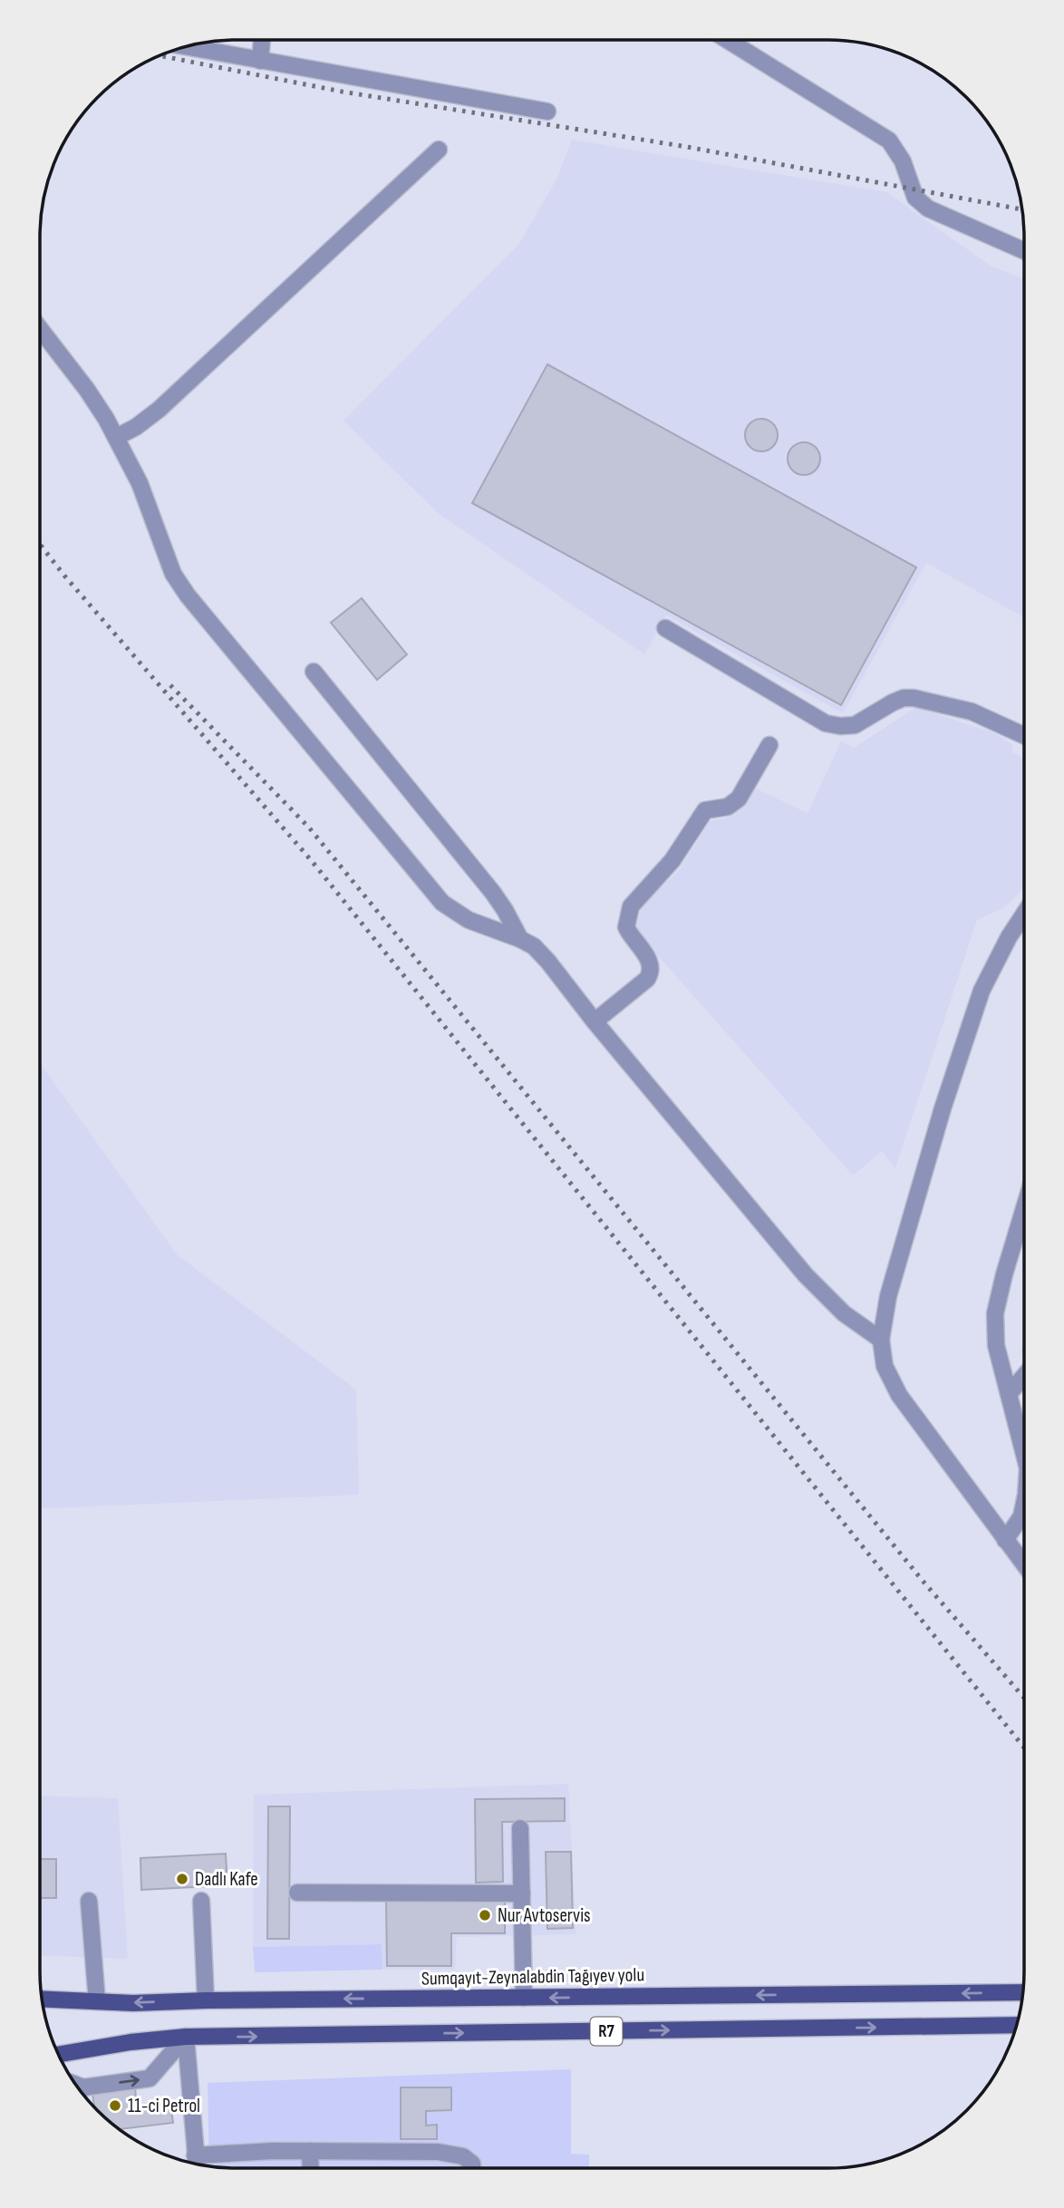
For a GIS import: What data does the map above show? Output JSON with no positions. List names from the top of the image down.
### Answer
{
  "streets": {
    "main road": ["Sumqayıt-Zeynalabdin Tağıyev yolu", "R7"]
  },
  "places": ["Dadlı Kafe", "Nur Avtoservis", "11-ci Petrol"]
}
